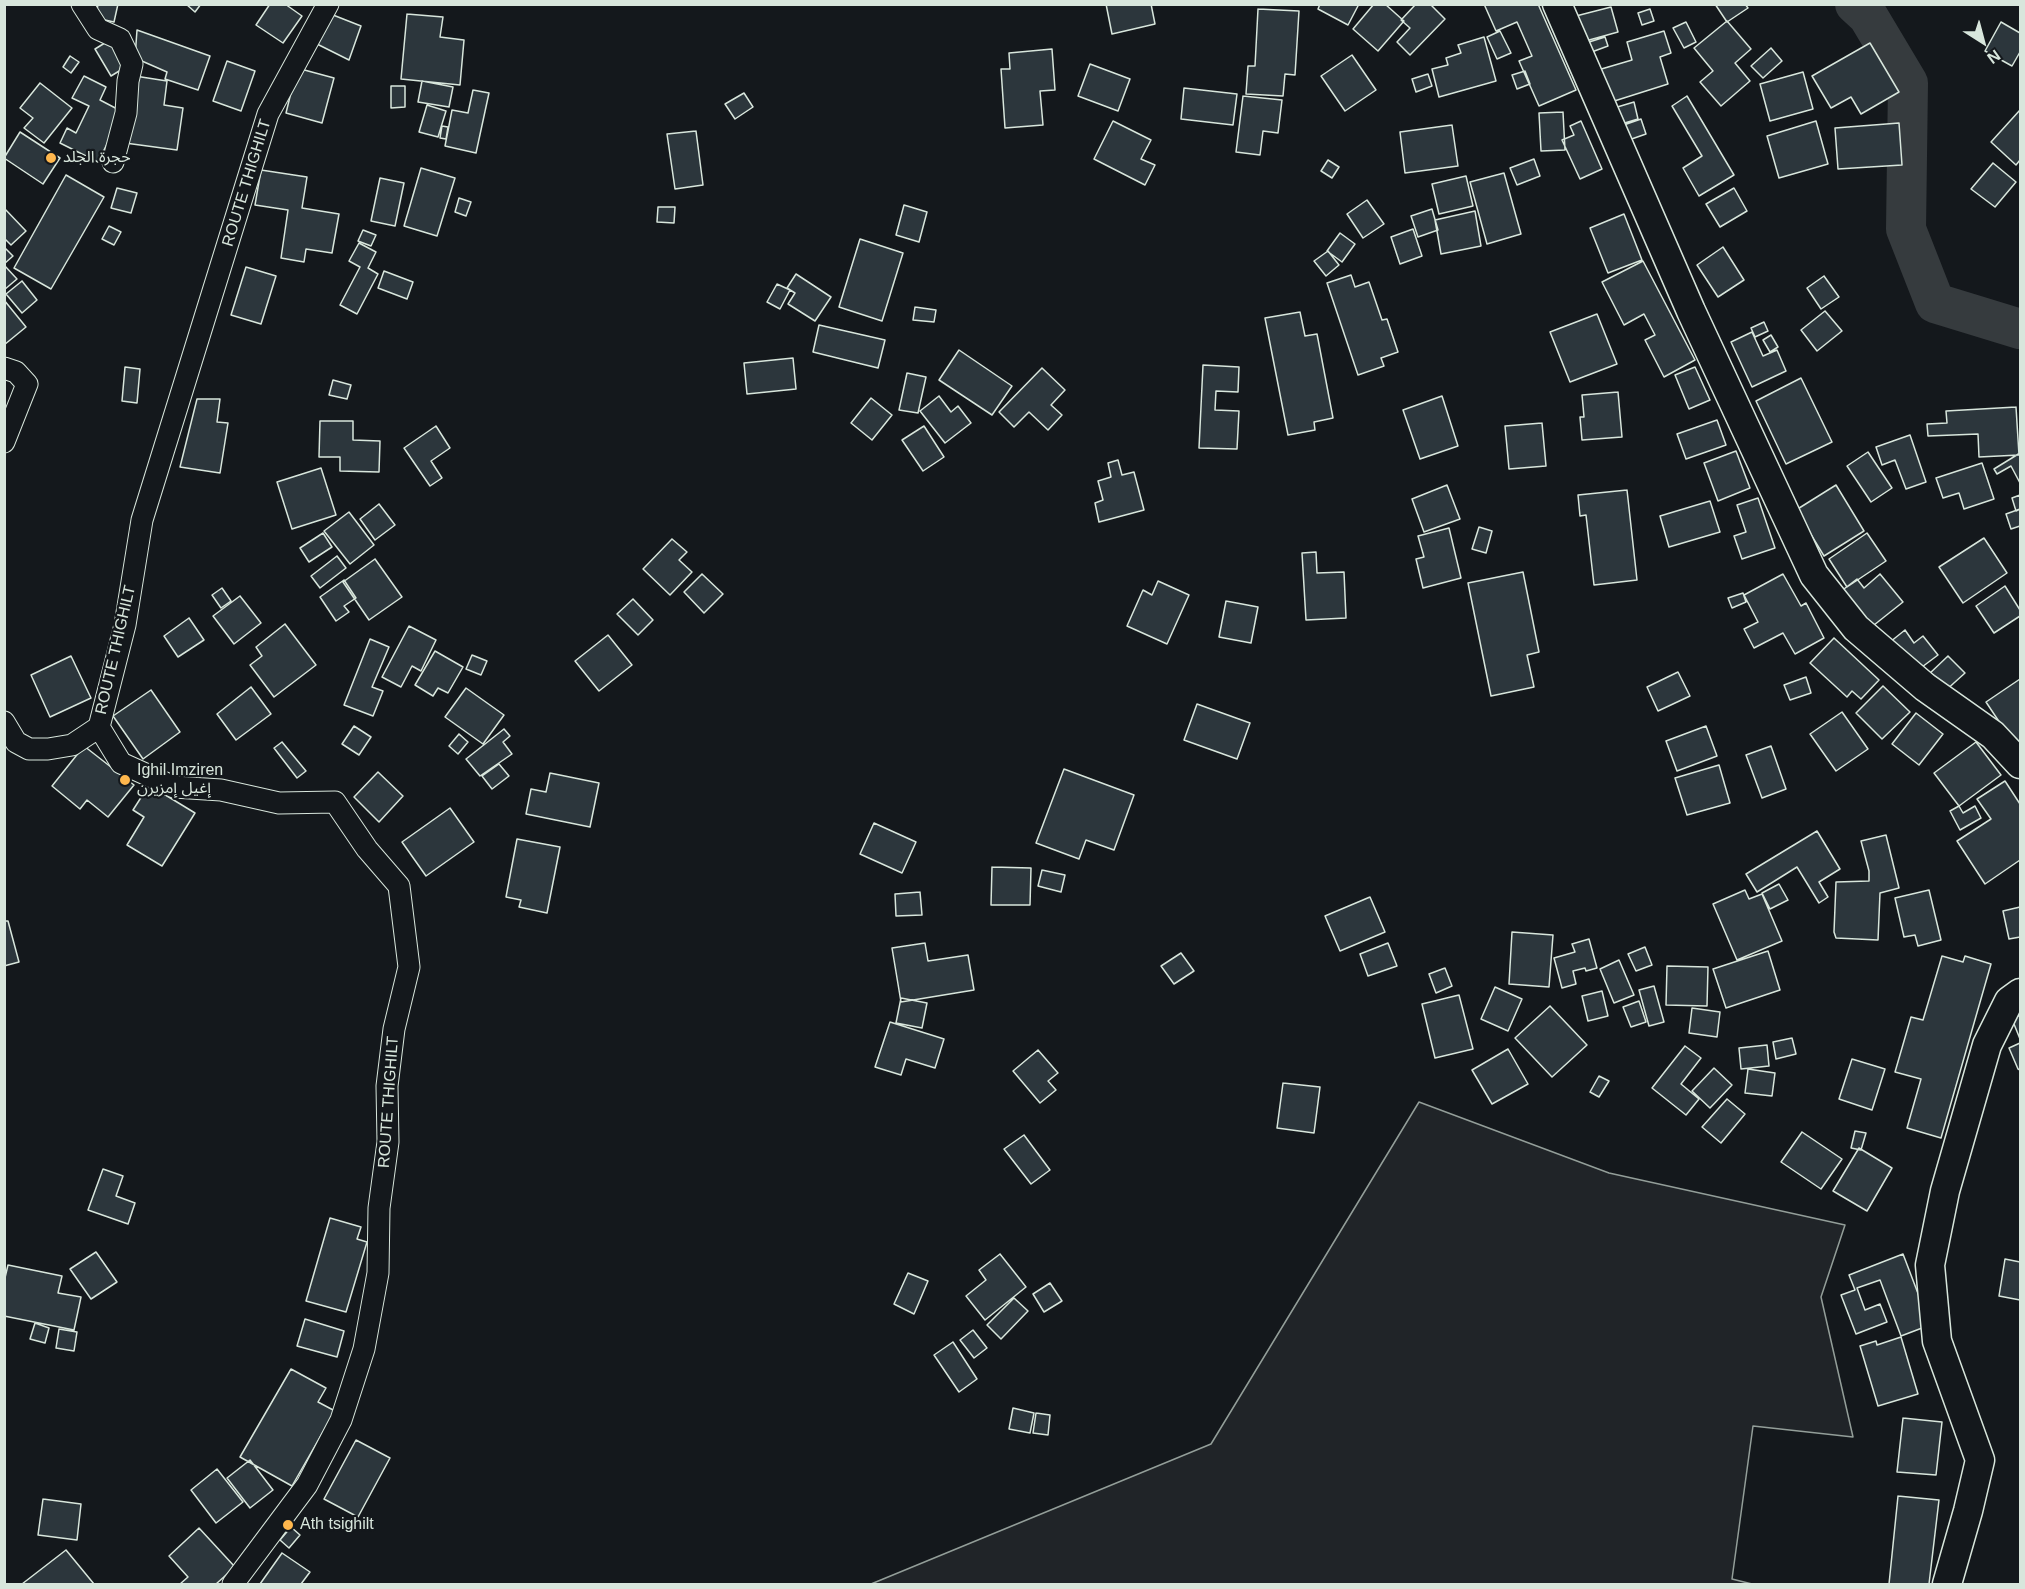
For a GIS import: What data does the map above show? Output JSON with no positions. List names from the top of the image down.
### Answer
{
  "streets": {
    "street": ["ROUTE THIGHILT"]
  },
  "places": ["حجرة الجلد", "Ighil Imziren إغيل إمزيرن", "Ath tsighilt"],
  "north": "bottom right"
}
